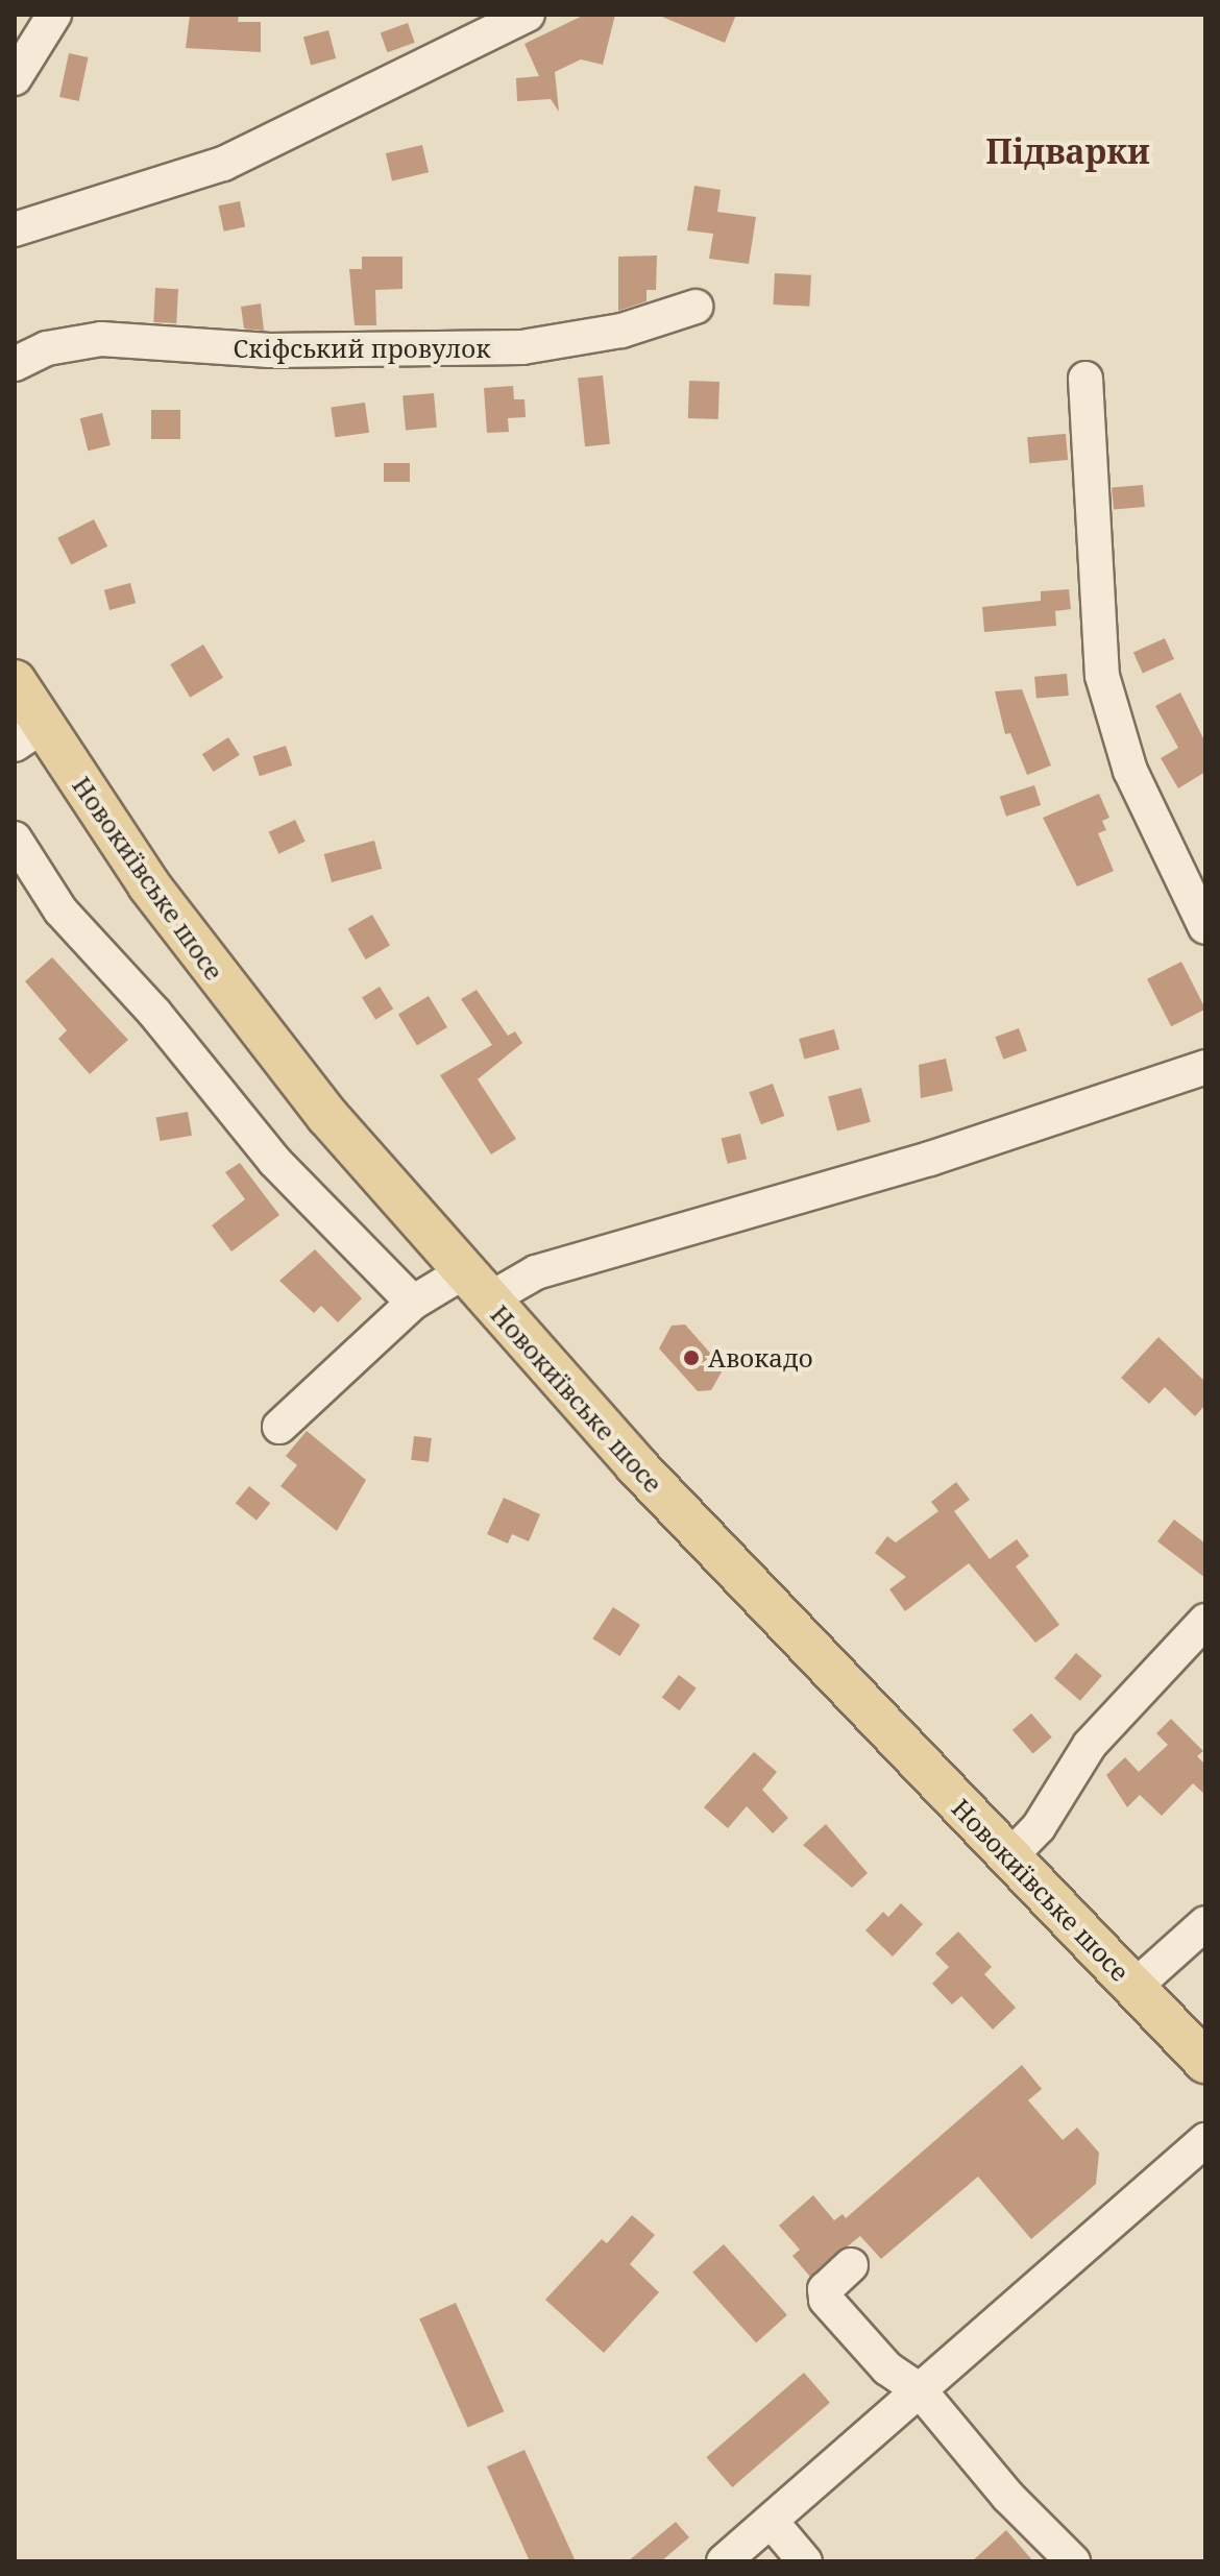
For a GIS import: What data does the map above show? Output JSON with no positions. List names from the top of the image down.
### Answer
{
  "streets": {
    "main road": ["Новокиївське шосе"],
    "street": ["Скіфський провулок"]
  },
  "districts": ["Підварки"],
  "places": ["Авокадо"]
}
